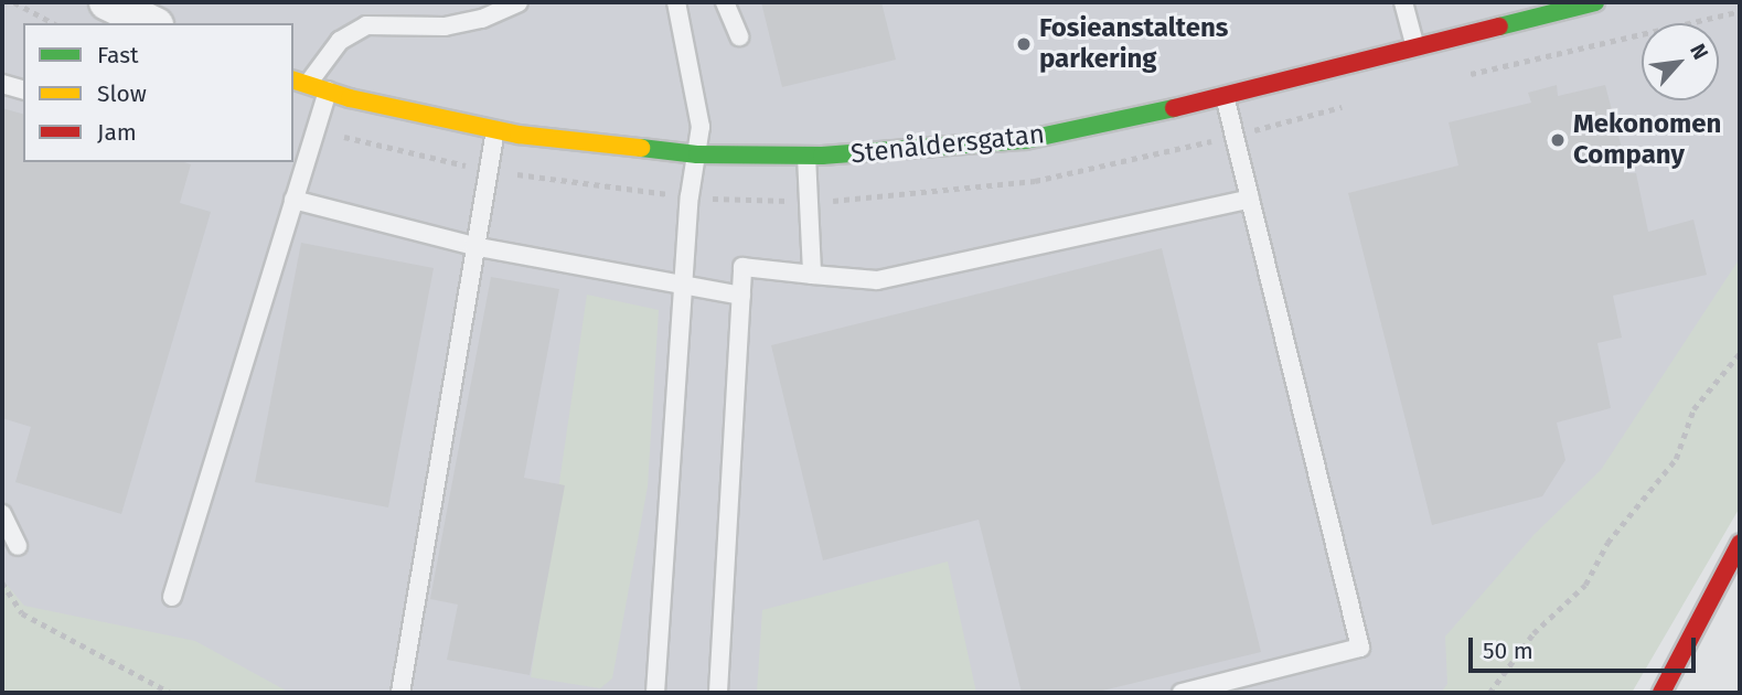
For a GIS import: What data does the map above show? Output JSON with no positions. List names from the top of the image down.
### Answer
{
  "streets": {
    "street": ["Stenåldersgatan"]
  },
  "places": ["Fosieanstaltens parkering", "Mekonomen Company"],
  "legend": ["Fast", "Slow", "Jam"],
  "scale_bar": "50 m",
  "north": "top right"
}
